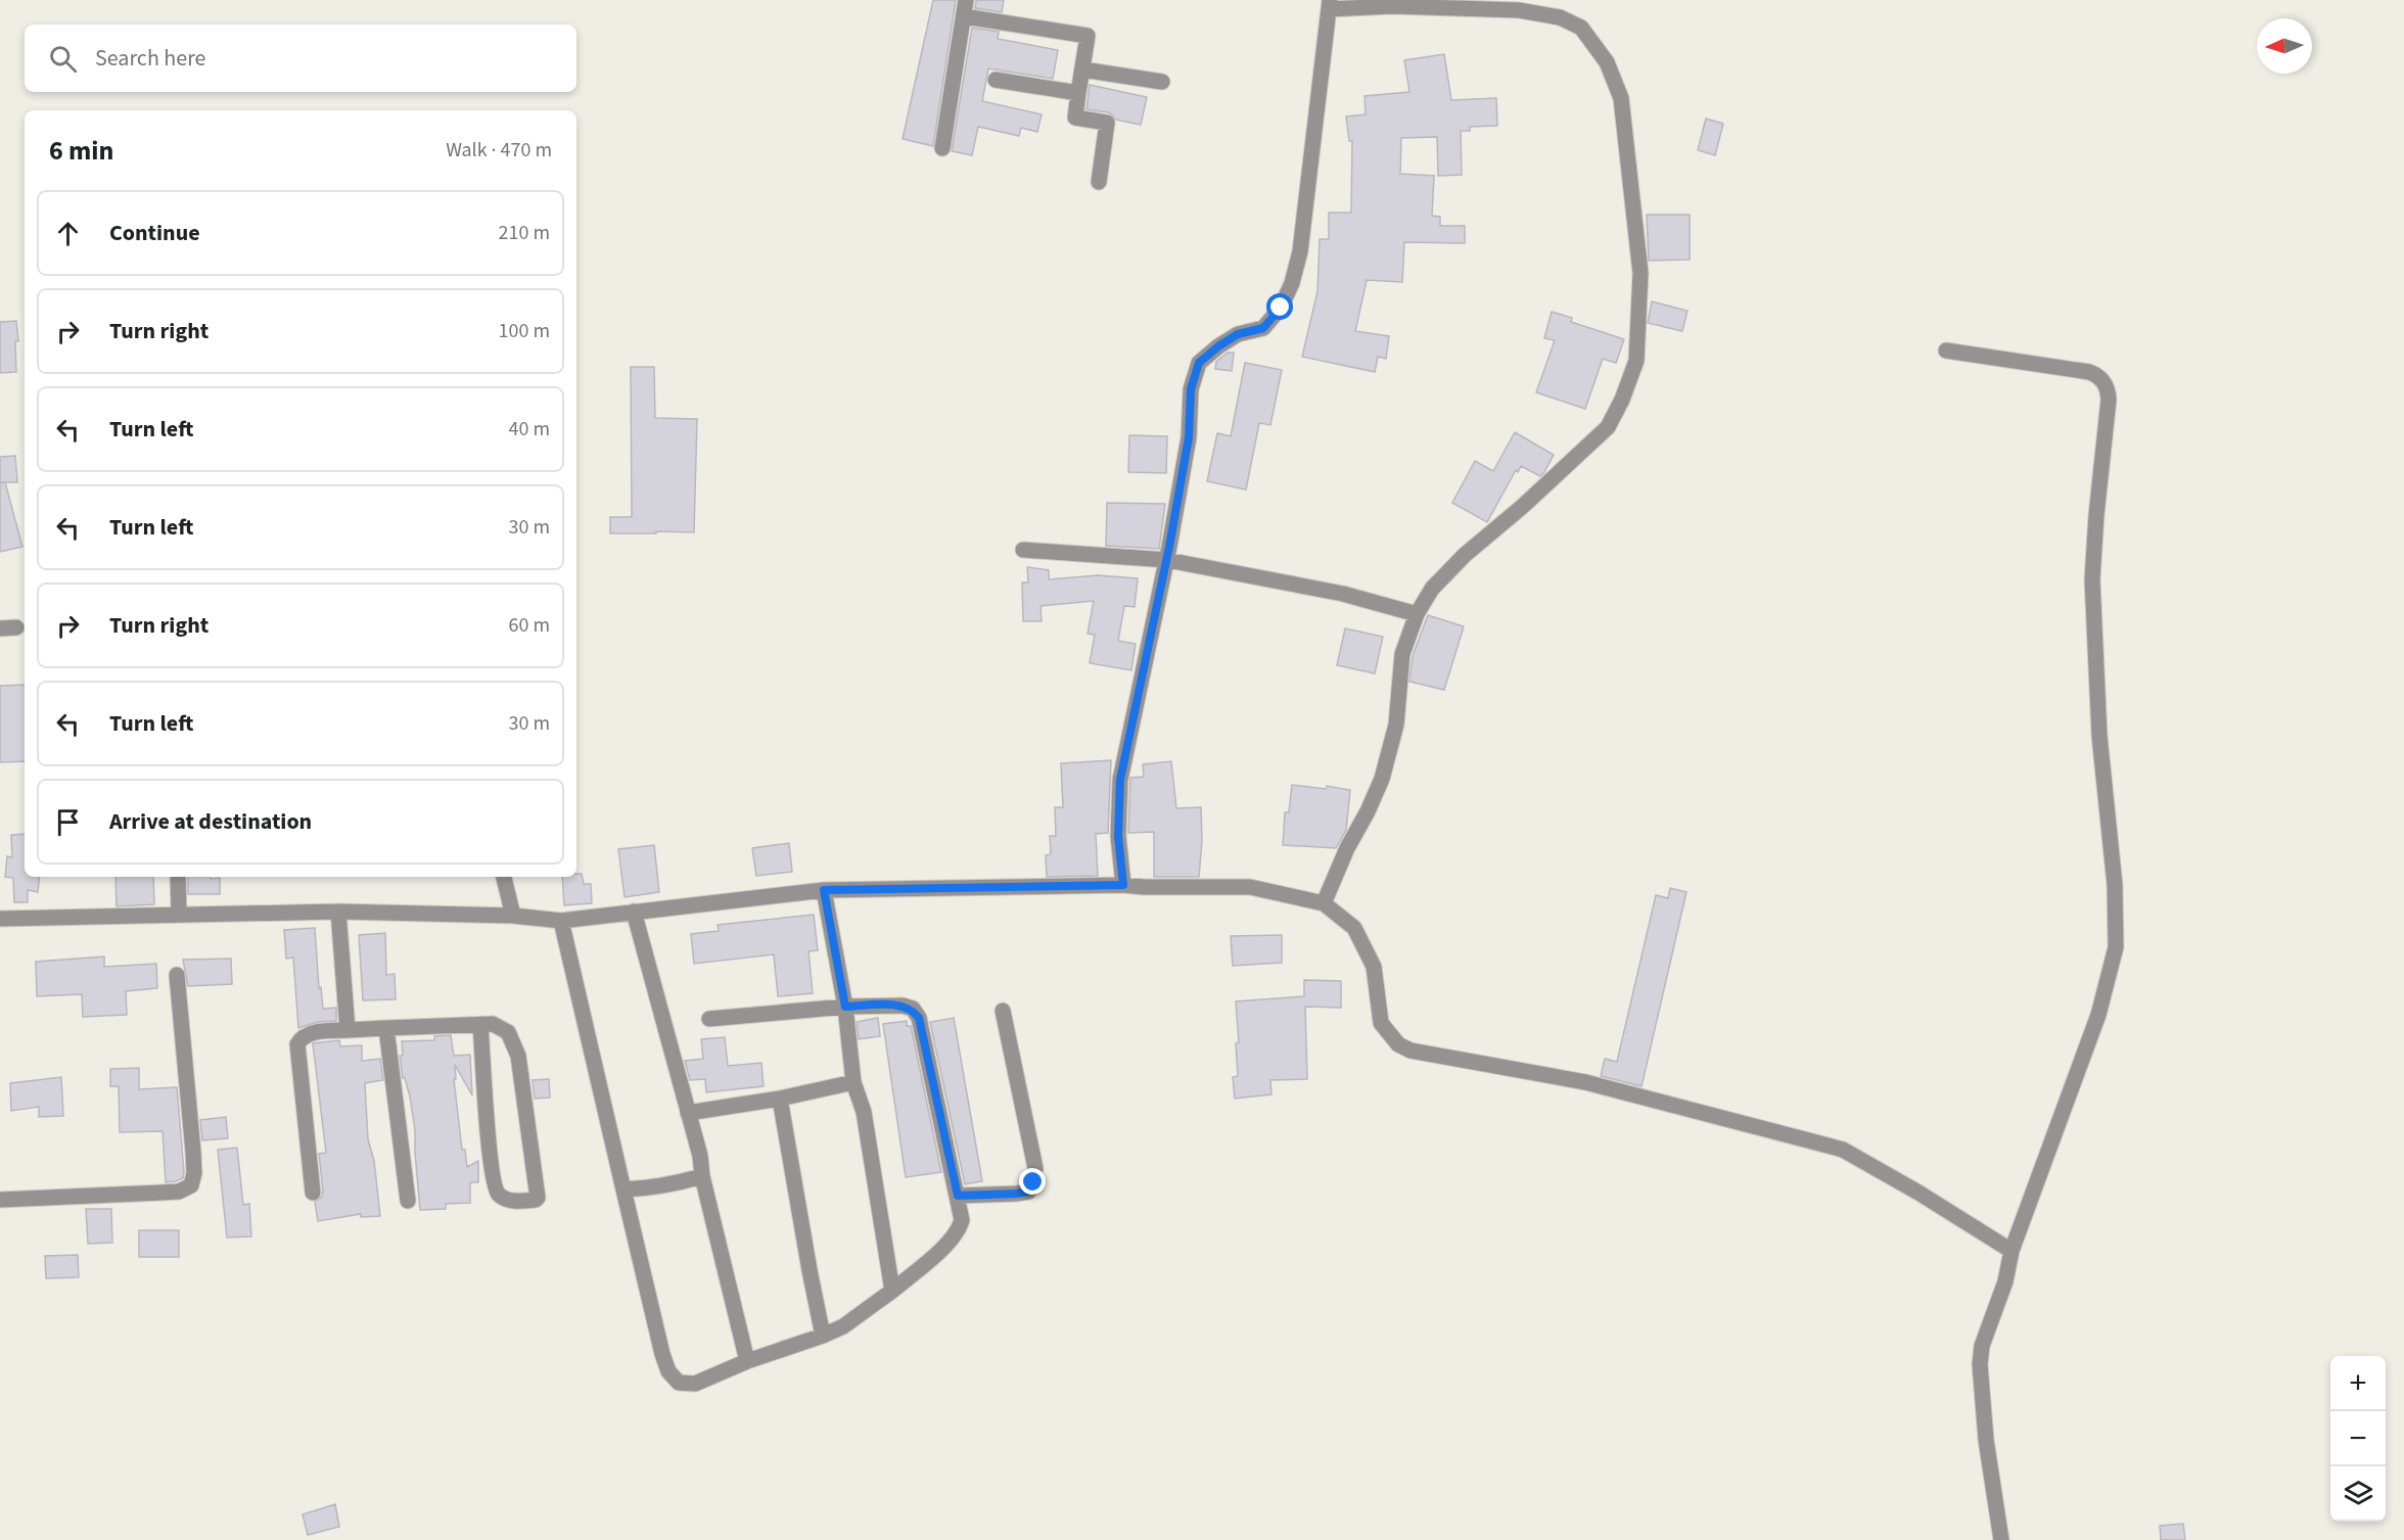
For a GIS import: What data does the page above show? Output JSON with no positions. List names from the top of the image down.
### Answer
{
  "north": "left",
  "page": {
    "search": "Search here",
    "heading": ["6 min", "Walk · 470 m"],
    "list": [
      ["Continue", "210 m"],
      ["Turn right", "100 m"],
      ["Turn left", "40 m"],
      ["Turn left", "30 m"],
      ["Turn right", "60 m"],
      ["Turn left", "30 m"],
      "Arrive at destination"
    ],
    "map_buttons": ["+", "−"]
  }
}
